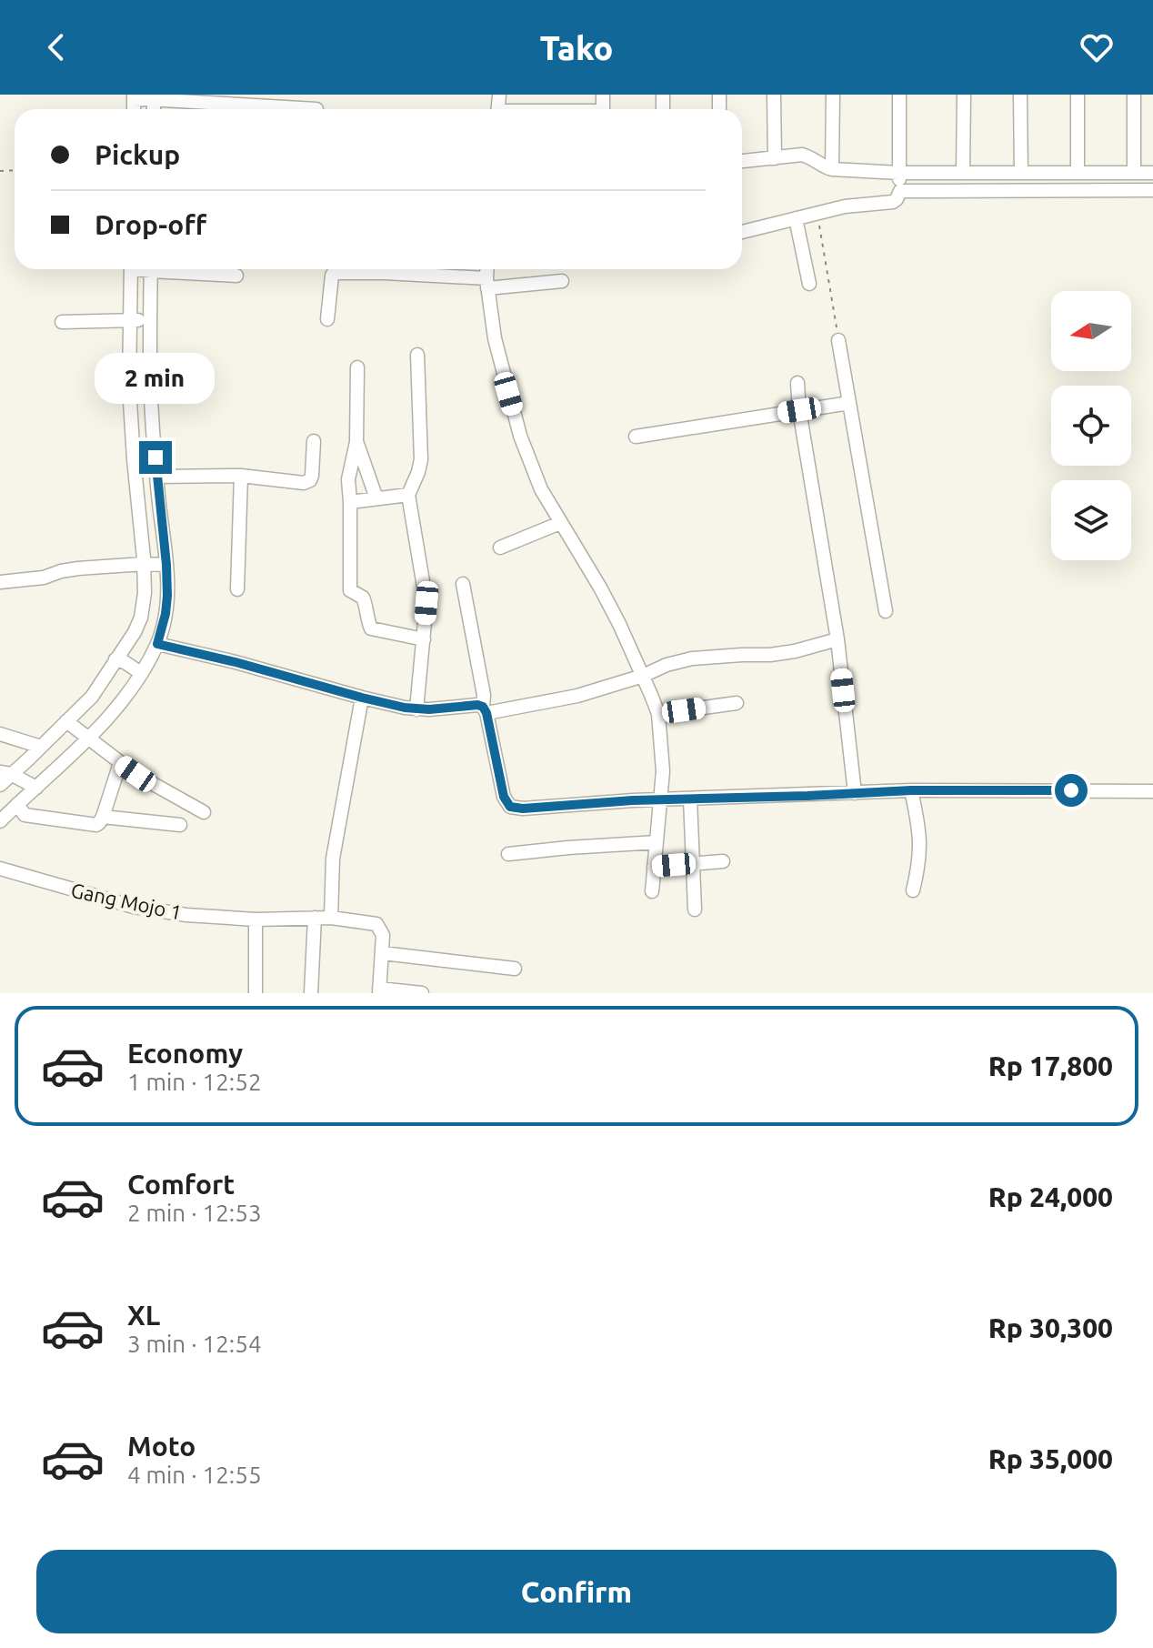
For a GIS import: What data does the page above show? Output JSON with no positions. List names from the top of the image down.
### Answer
{
  "streets": {
    "street": ["Gang Mojo 1"]
  },
  "north": "left",
  "page": {
    "header": "Tako",
    "banner": ["Pickup", "Drop-off"],
    "bubble": "2 min",
    "list": [
      {
        "name": "Economy",
        "note": "1 min · 12:52",
        "value": "Rp 17,800"
      },
      {
        "name": "Comfort",
        "note": "2 min · 12:53",
        "value": "Rp 24,000"
      },
      {
        "name": "XL",
        "note": "3 min · 12:54",
        "value": "Rp 30,300"
      },
      {
        "name": "Moto",
        "note": "4 min · 12:55",
        "value": "Rp 35,000"
      }
    ],
    "buttons": "Confirm"
  }
}
